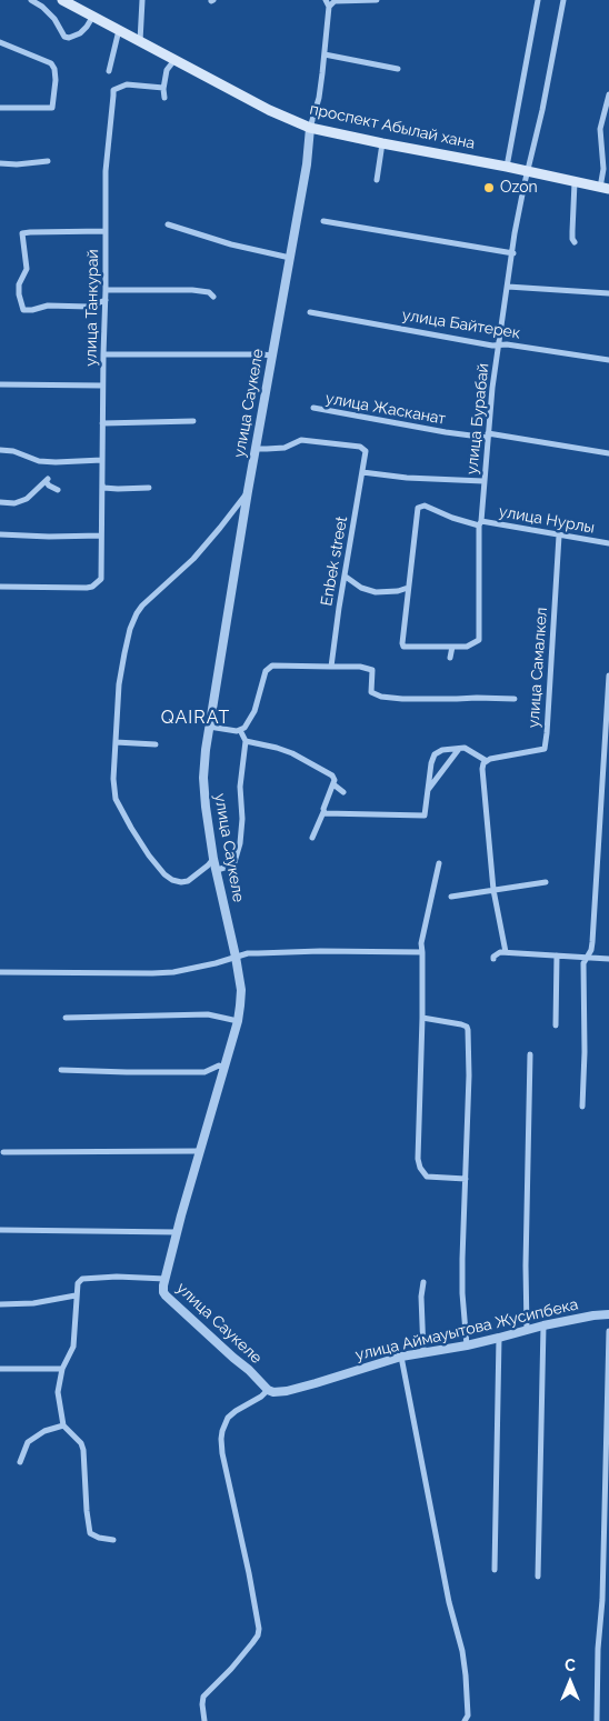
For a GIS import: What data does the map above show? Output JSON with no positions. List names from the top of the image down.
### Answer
{
  "streets": {
    "main road": ["проспект Абылай хана"],
    "street": [
      "улица Танкурай",
      "улица Байтерек",
      "улица Саукеле",
      "улица Жасканат",
      "улица Бурабай",
      "улица Нурлы",
      "Enbek street",
      "улица Самалкел",
      "улица Аймауытова Жусипбека"
    ]
  },
  "crossings": [
    ["проспект Абылай хана", "улица Саукеле"],
    ["проспект Абылай хана", "улица Бурабай"],
    ["улица Байтерек", "улица Бурабай"],
    ["улица Саукеле", "Enbek street"],
    ["улица Саукеле", "улица Аймауытова Жусипбека"],
    ["улица Жасканат", "улица Бурабай"],
    ["улица Бурабай", "улица Нурлы"],
    ["улица Нурлы", "улица Самалкел"]
  ],
  "districts": ["QAIRAT"],
  "places": ["Ozon"],
  "north": "top"
}
